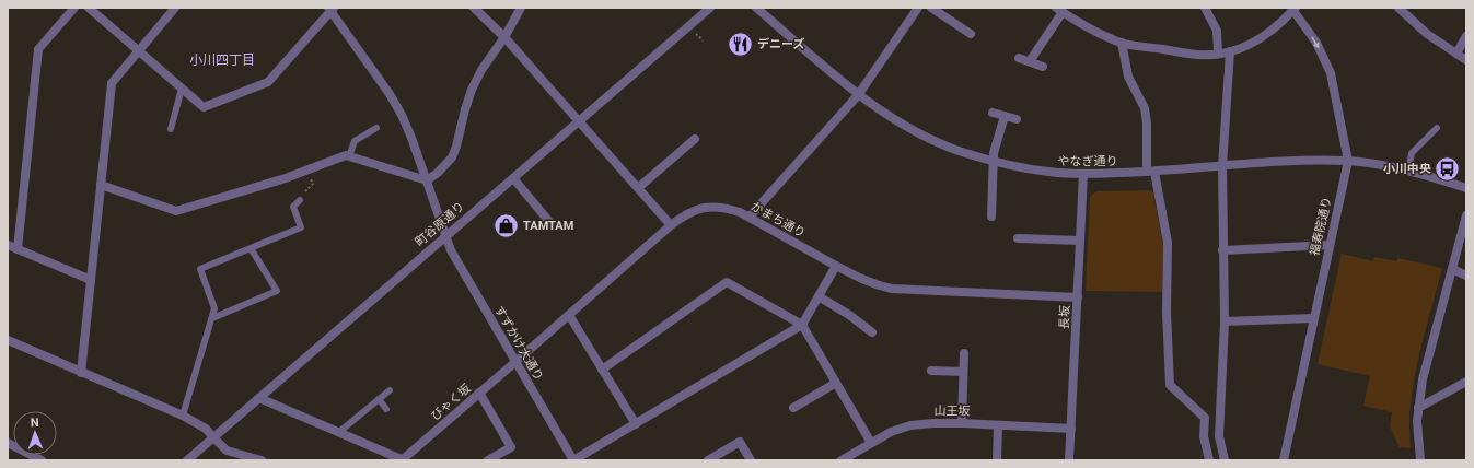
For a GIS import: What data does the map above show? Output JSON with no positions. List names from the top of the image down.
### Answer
{
  "streets": {
    "street": [
      "やなぎ通り",
      "かまち通り",
      "町谷原通り",
      "福寿院通り",
      "長坂",
      "すずかけ大通り",
      "びゃく坂",
      "山王坂"
    ]
  },
  "crossings": [
    ["やなぎ通り", "福寿院通り"],
    ["やなぎ通り", "長坂"],
    ["かまち通り", "長坂"],
    ["かまち通り", "すずかけ大通り"],
    ["かまち通り", "びゃく坂"],
    ["町谷原通り", "すずかけ大通り"],
    ["長坂", "山王坂"],
    ["すずかけ大通り", "びゃく坂"]
  ],
  "districts": ["小川四丁目"],
  "places": {
    "restaurant": ["デニーズ"],
    "bus stop": ["小川中央"],
    "shop": ["TAMTAM"]
  },
  "north": "top"
}
